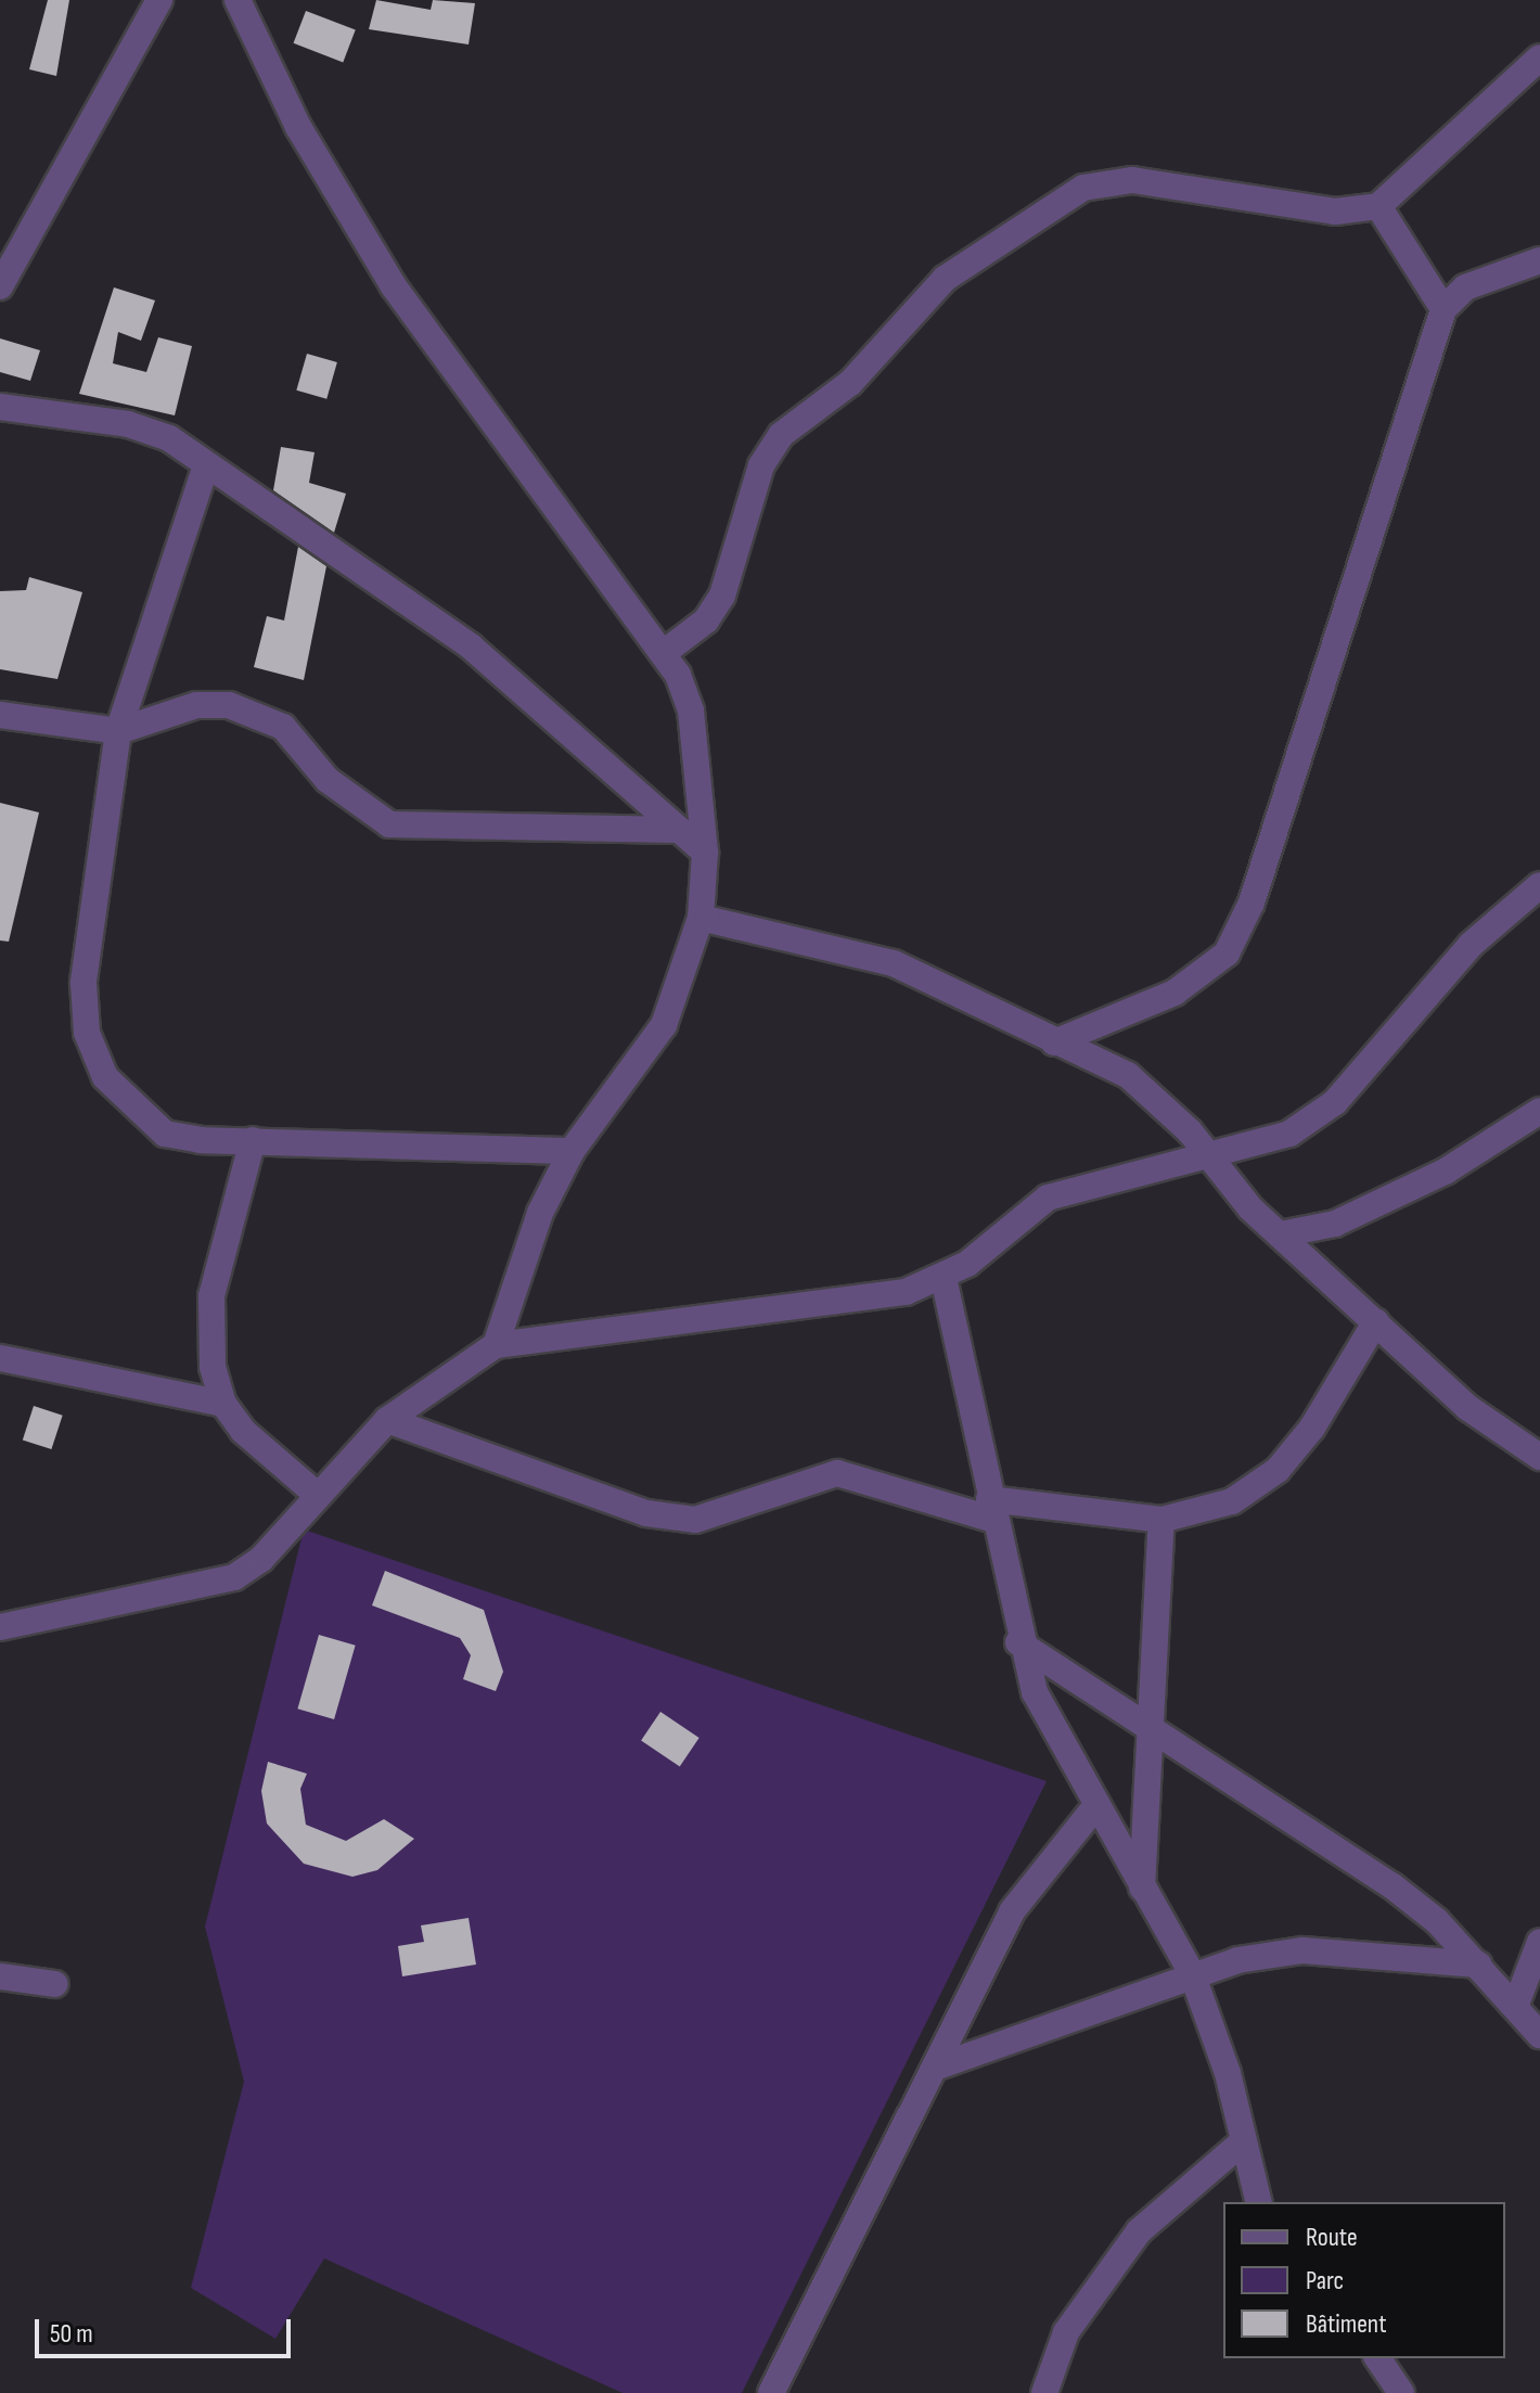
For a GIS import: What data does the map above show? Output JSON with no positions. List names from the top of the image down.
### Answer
{
  "legend": ["Route", "Parc", "Bâtiment"],
  "scale_bar": "50 m"
}
